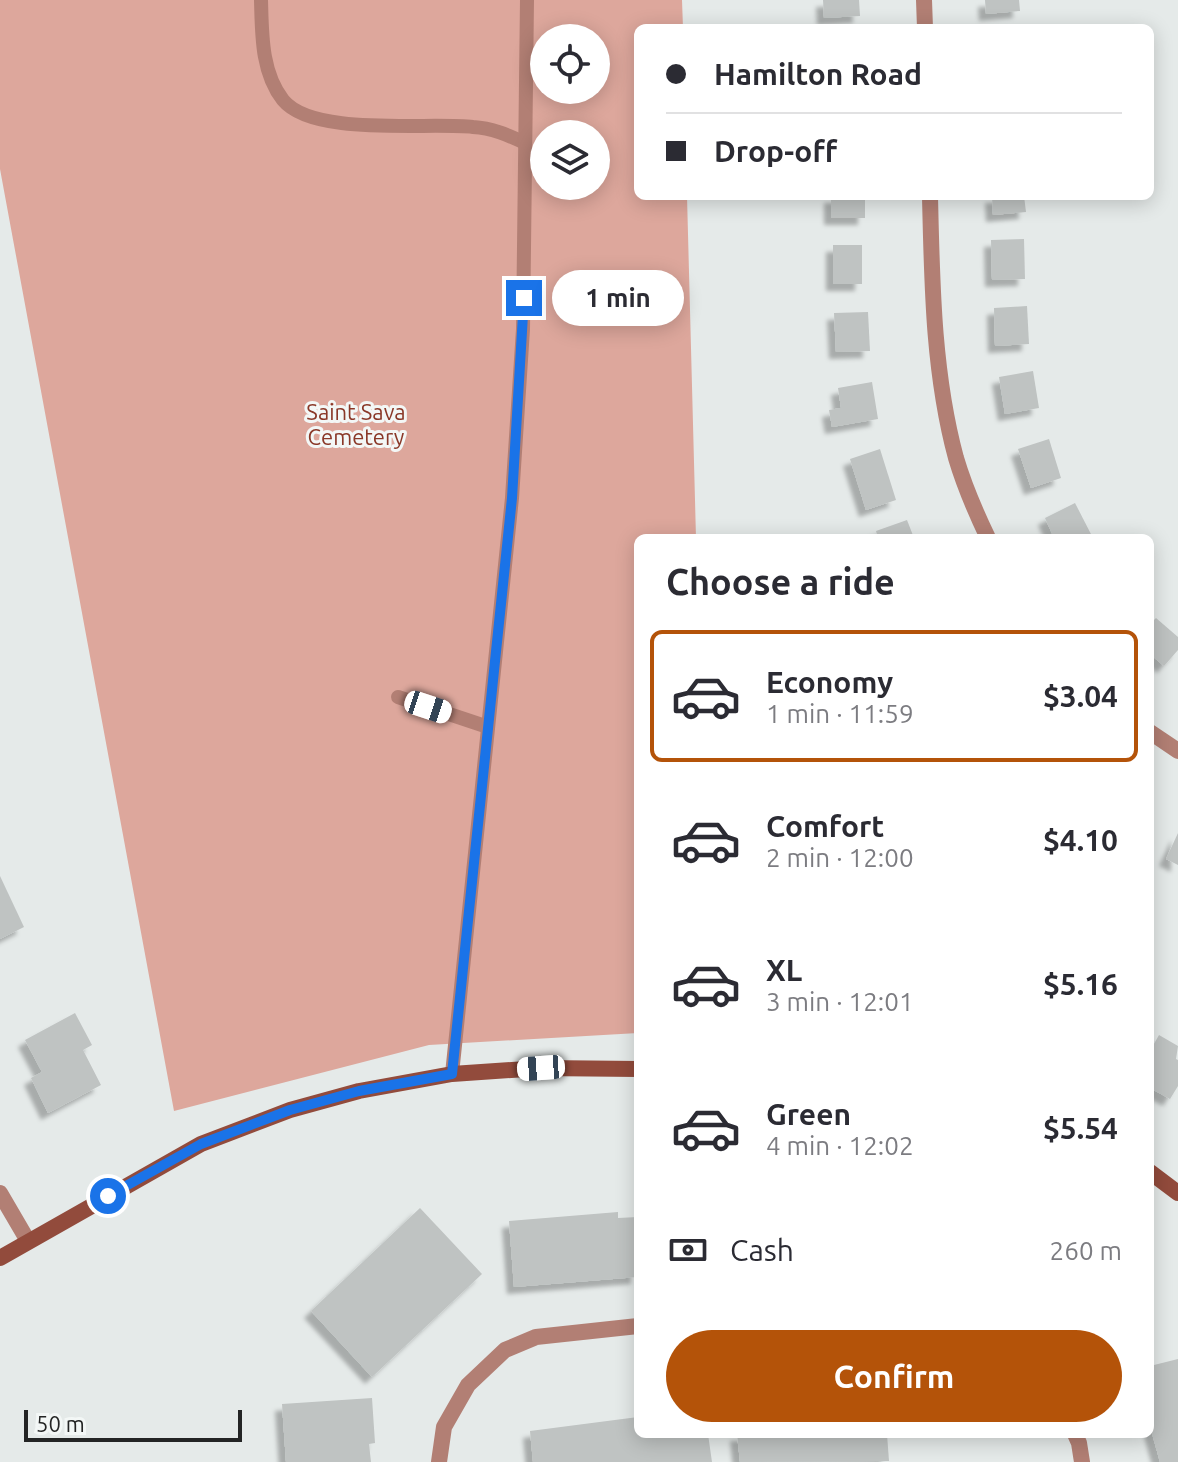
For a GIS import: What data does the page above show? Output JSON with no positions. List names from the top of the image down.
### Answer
{
  "parks": ["Saint Sava Cemetery"],
  "scale_bar": "50 m",
  "page": {
    "banner": ["Hamilton Road", "Drop-off"],
    "bubble": "1 min",
    "heading": "Choose a ride",
    "list": [
      {
        "name": "Economy",
        "note": "1 min · 11:59",
        "value": "$3.04"
      },
      {
        "name": "Comfort",
        "note": "2 min · 12:00",
        "value": "$4.10"
      },
      {
        "name": "XL",
        "note": "3 min · 12:01",
        "value": "$5.16"
      },
      {
        "name": "Green",
        "note": "4 min · 12:02",
        "value": "$5.54"
      }
    ],
    "pay": ["Cash", "260 m"],
    "buttons": "Confirm",
    "scale": "50 m"
  }
}
